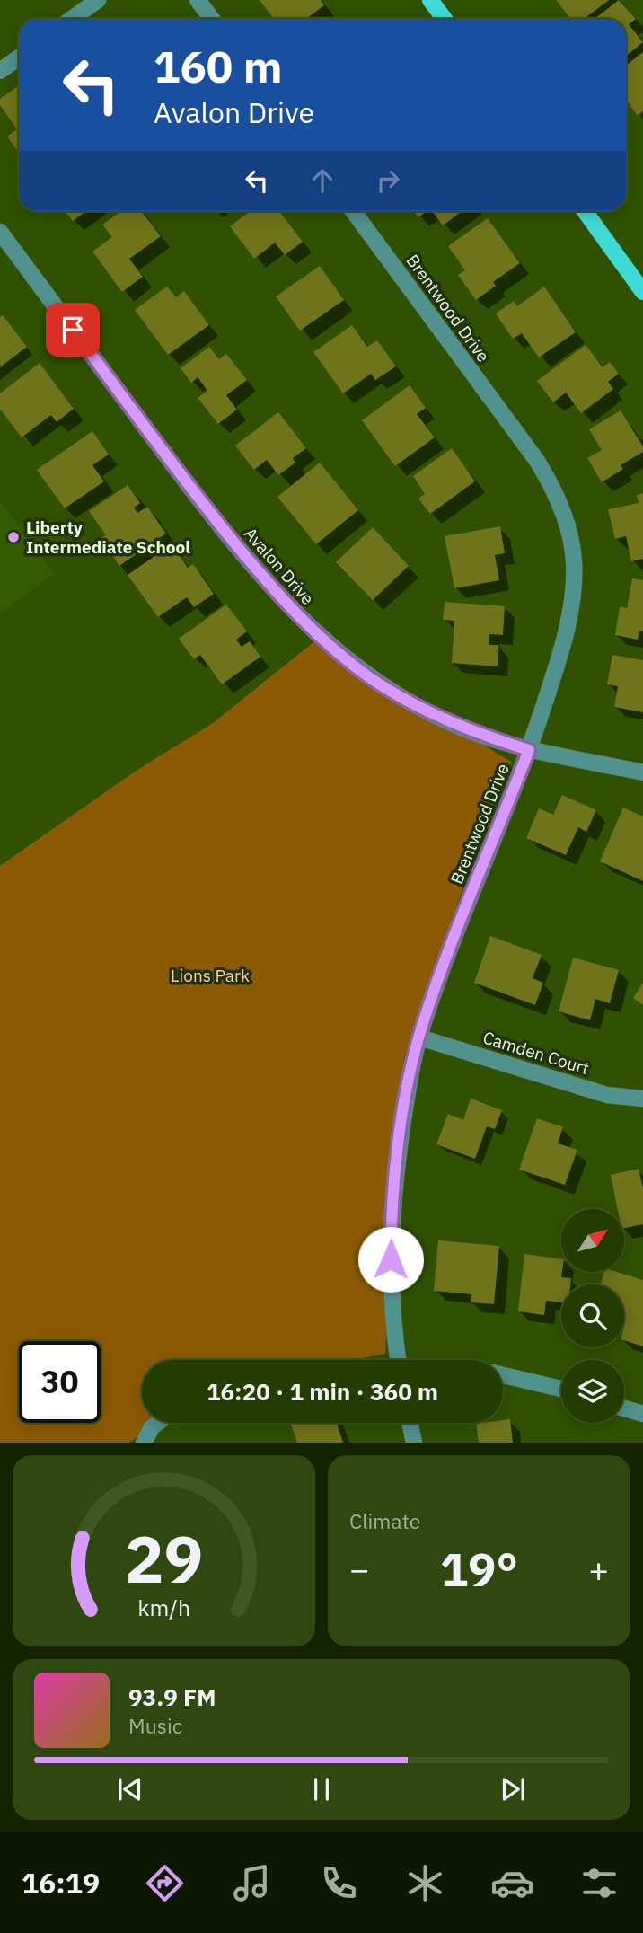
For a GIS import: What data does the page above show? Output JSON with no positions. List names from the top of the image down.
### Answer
{
  "streets": {
    "street": ["Brentwood Drive", "Avalon Drive", "Camden Court"]
  },
  "crossings": [
    ["Brentwood Drive", "Avalon Drive"],
    ["Brentwood Drive", "Camden Court"]
  ],
  "parks": ["Lions Park"],
  "places": ["Liberty Intermediate School"],
  "north": "top right",
  "page": {
    "turn": ["160 m", "Avalon Drive"],
    "limit": "30",
    "trip": "16:20 · 1 min · 360 m",
    "tile": "Climate",
    "heat": ["−", "19°", "+"],
    "song": ["93.9 FM", "Music"],
    "tabs": "16:19",
    "gauge": ["29", "km/h"]
  }
}
